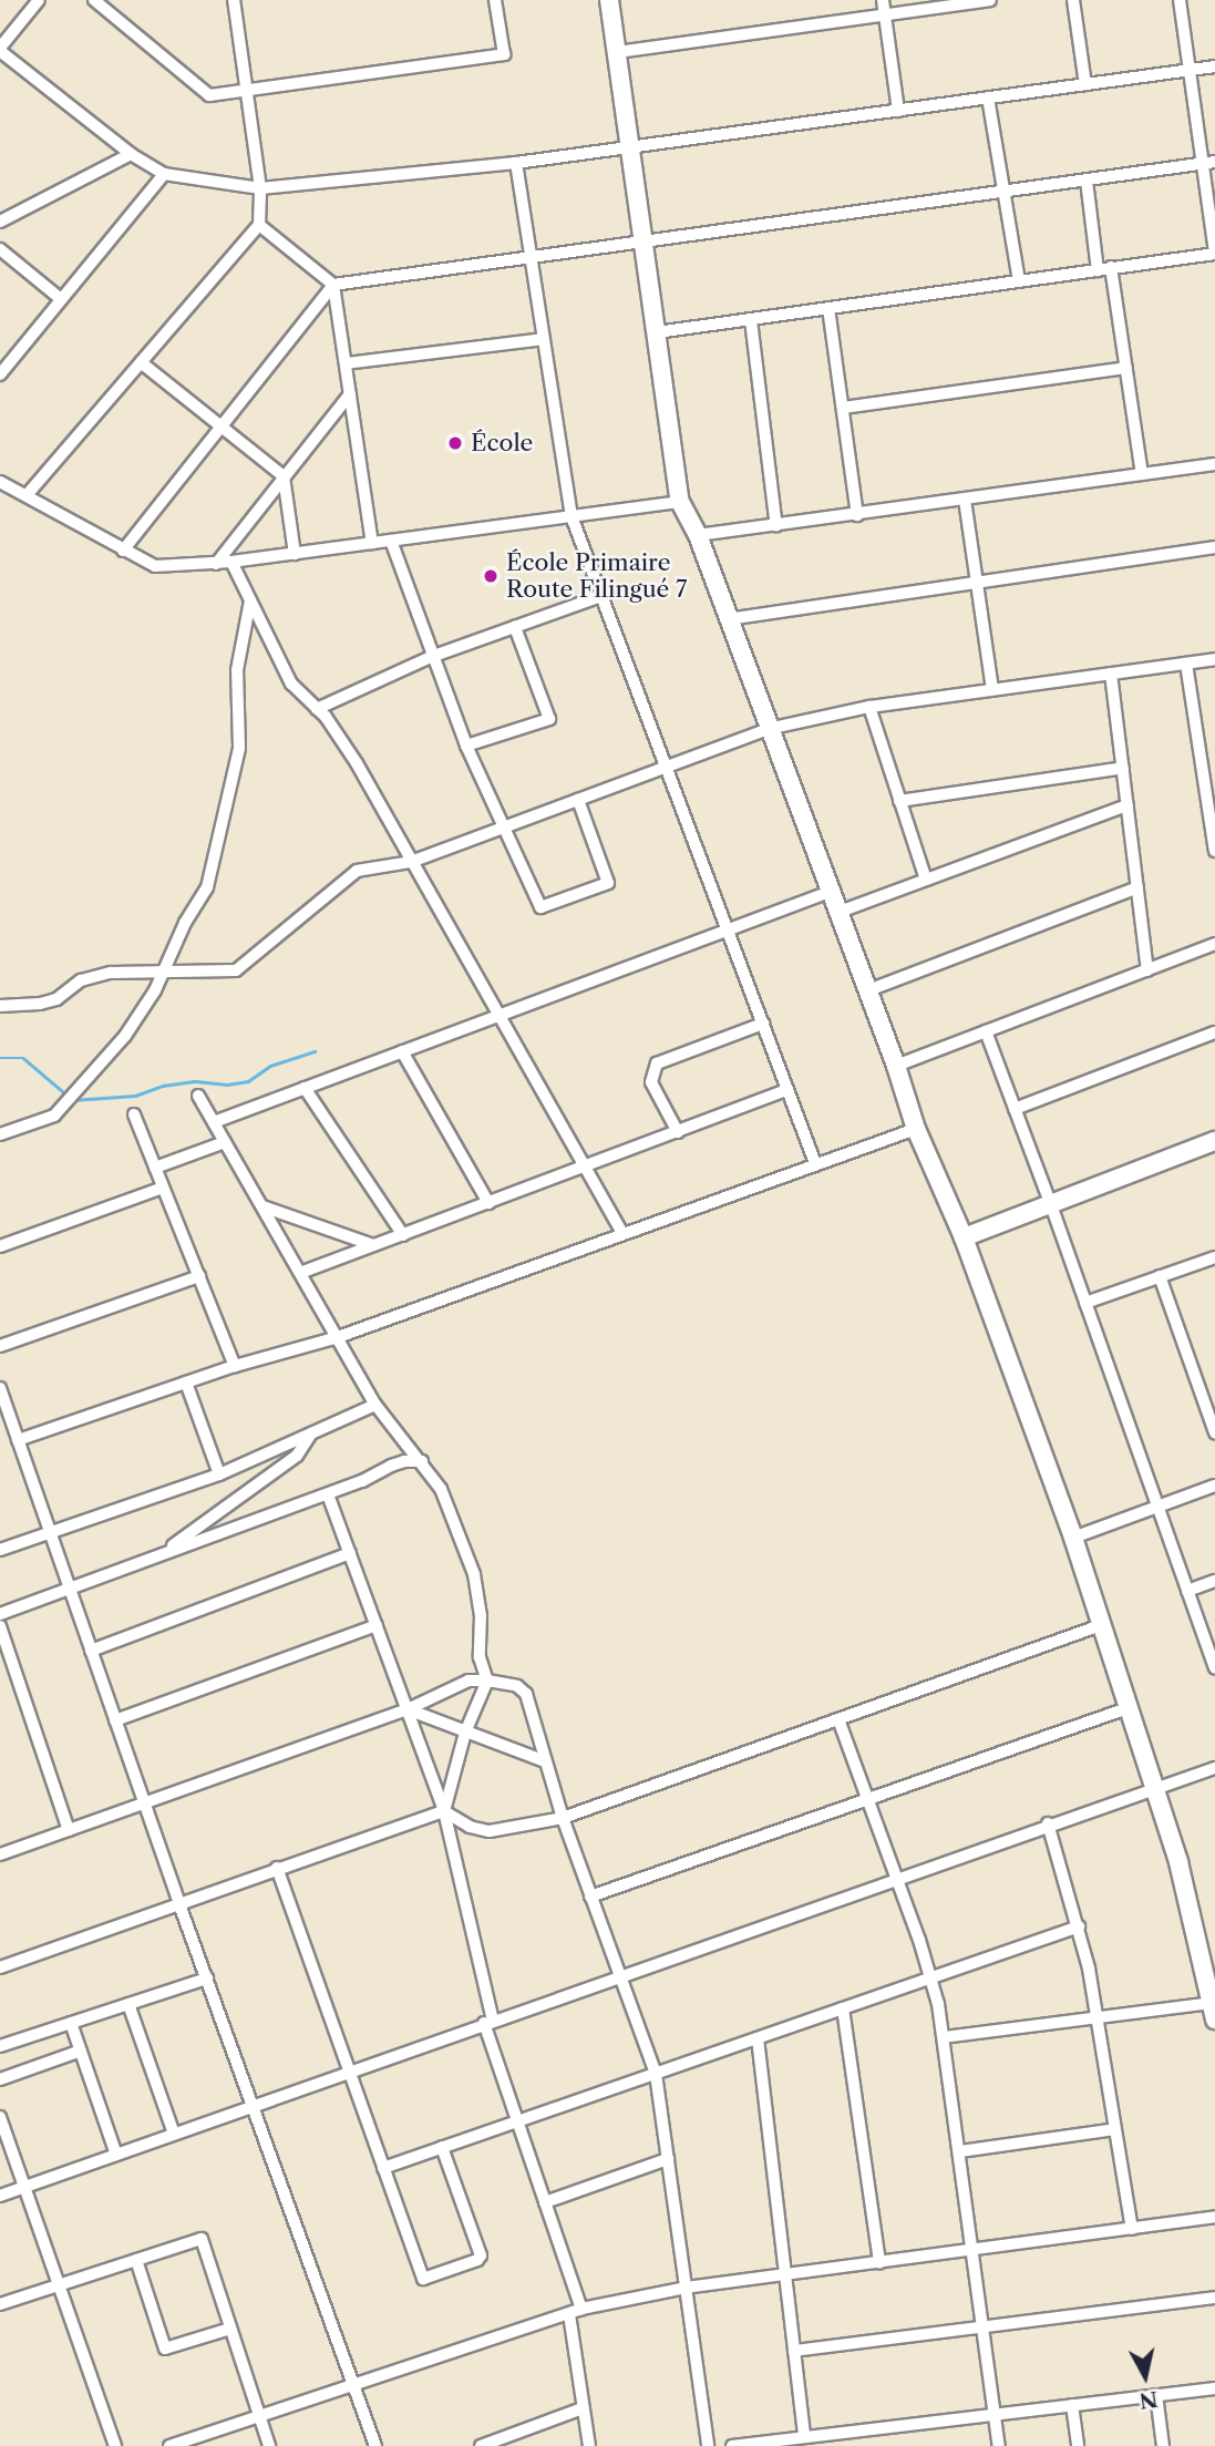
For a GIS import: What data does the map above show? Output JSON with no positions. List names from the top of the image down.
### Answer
{
  "places": ["École", "École Primaire Route Filingué 7"],
  "north": "bottom"
}
